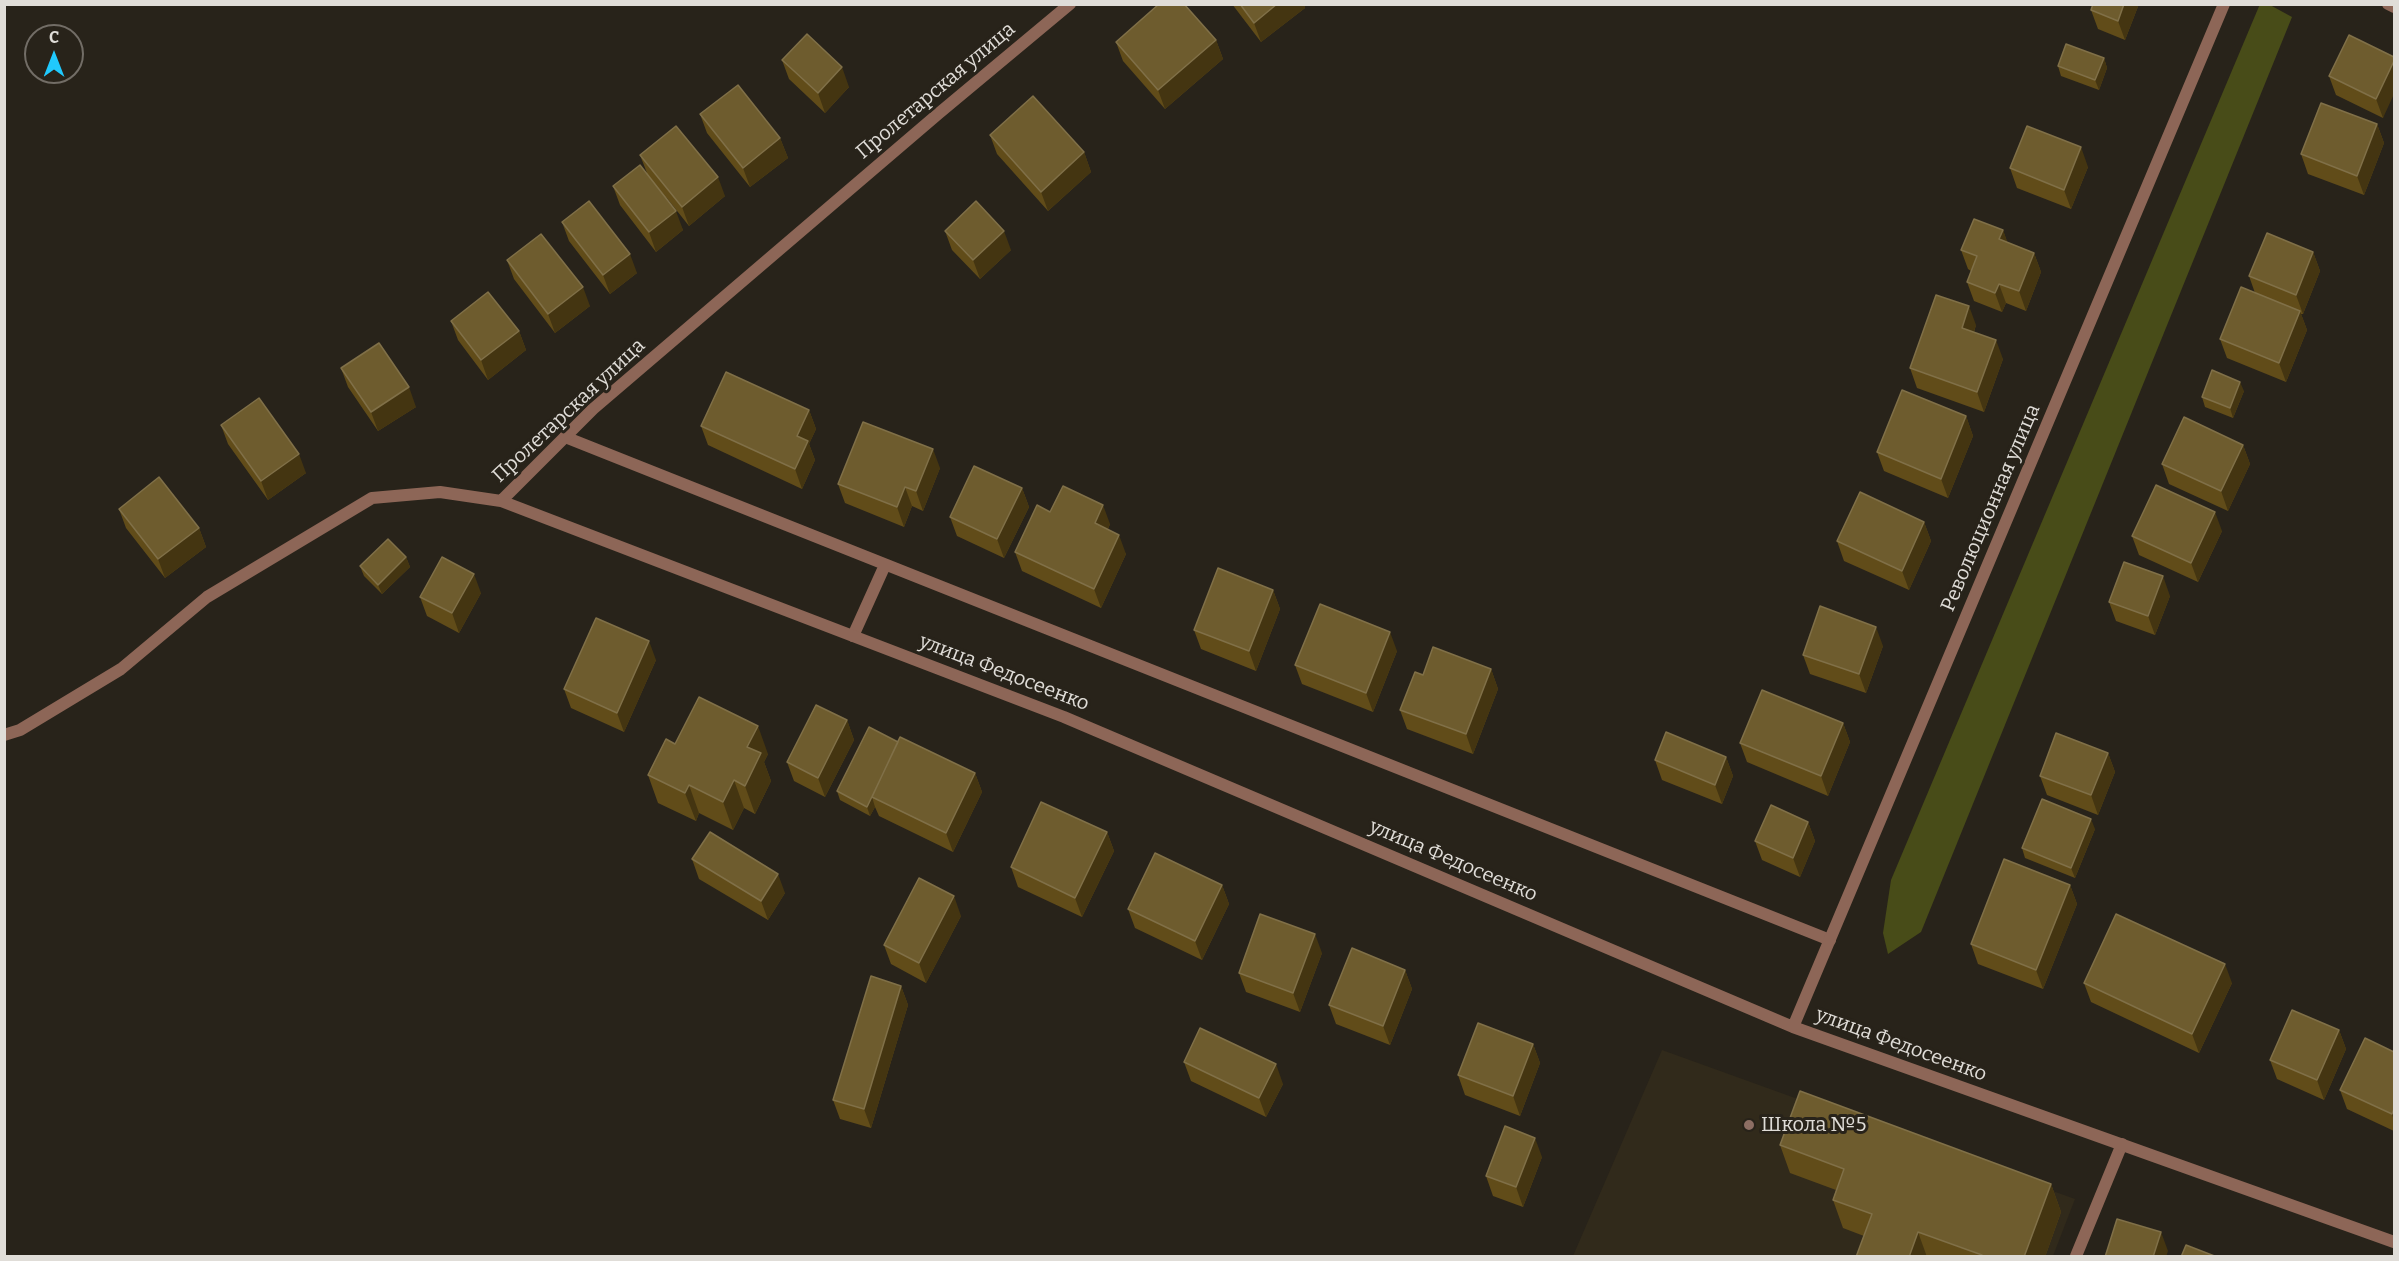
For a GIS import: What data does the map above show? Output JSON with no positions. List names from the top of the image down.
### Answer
{
  "streets": {
    "street": ["Пролетарская улица", "Революционная улица", "улица Федосеенко"]
  },
  "crossings": [
    ["Пролетарская улица", "улица Федосеенко"],
    ["Революционная улица", "улица Федосеенко"]
  ],
  "places": ["Школа №5"],
  "north": "top"
}
